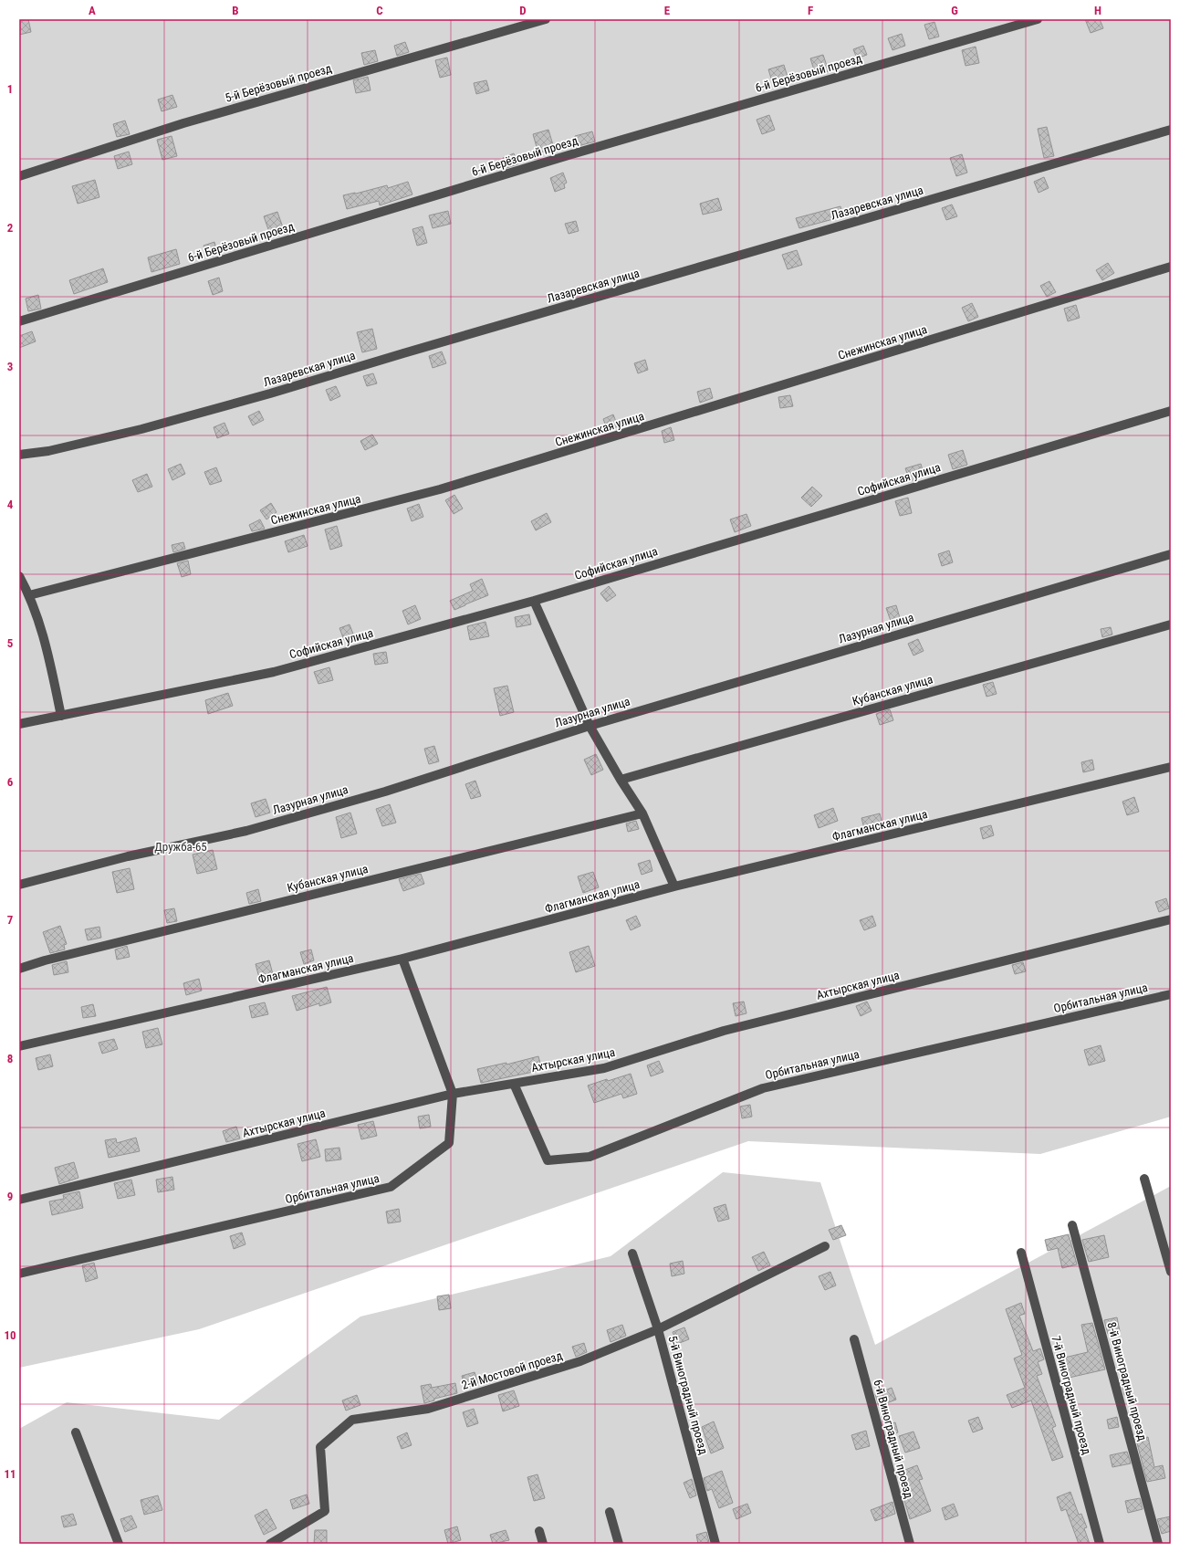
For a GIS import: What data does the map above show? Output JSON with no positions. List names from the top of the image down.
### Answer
{
  "streets": {
    "lane": [
      "6-й Берёзовый проезд",
      "5-й Берёзовый проезд",
      "Лазаревская улица",
      "Снежинская улица",
      "Софийская улица",
      "Лазурная улица",
      "Кубанская улица",
      "Флагманская улица",
      "Ахтырская улица",
      "Орбитальная улица",
      "2-й Мостовой проезд",
      "8-й Виноградный проезд",
      "5-й Виноградный проезд",
      "7-й Виноградный проезд",
      "6-й Виноградный проезд"
    ]
  },
  "crossings": [
    ["Флагманская улица", "Орбитальная улица"],
    ["Ахтырская улица", "Орбитальная улица"],
    ["2-й Мостовой проезд", "5-й Виноградный проезд"]
  ],
  "parks": ["Дружба-65"],
  "grid": {
    "columns": [
      "A",
      "B",
      "C",
      "D",
      "E",
      "F",
      "G",
      "H"
    ],
    "rows": [
      "1",
      "2",
      "3",
      "4",
      "5",
      "6",
      "7",
      "8",
      "9",
      "10",
      "11"
    ]
  }
}
